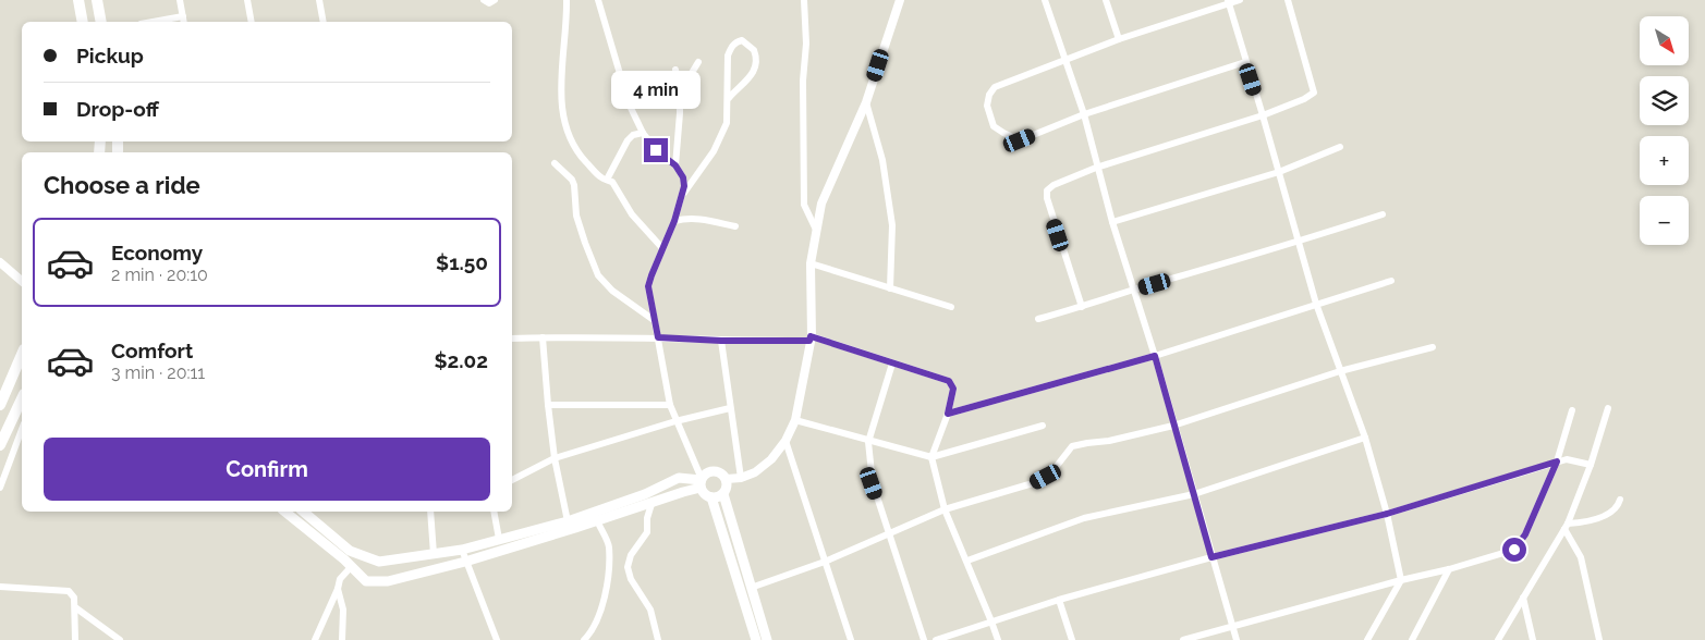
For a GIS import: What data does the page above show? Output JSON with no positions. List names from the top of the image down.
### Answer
{
  "north": "bottom right",
  "page": {
    "map_buttons": ["+", "−"],
    "banner": ["Pickup", "Drop-off"],
    "bubble": "4 min",
    "heading": "Choose a ride",
    "list": [
      {
        "name": "Economy",
        "note": "2 min · 20:10",
        "value": "$1.50"
      },
      {
        "name": "Comfort",
        "note": "3 min · 20:11",
        "value": "$2.02"
      }
    ],
    "buttons": "Confirm"
  }
}
